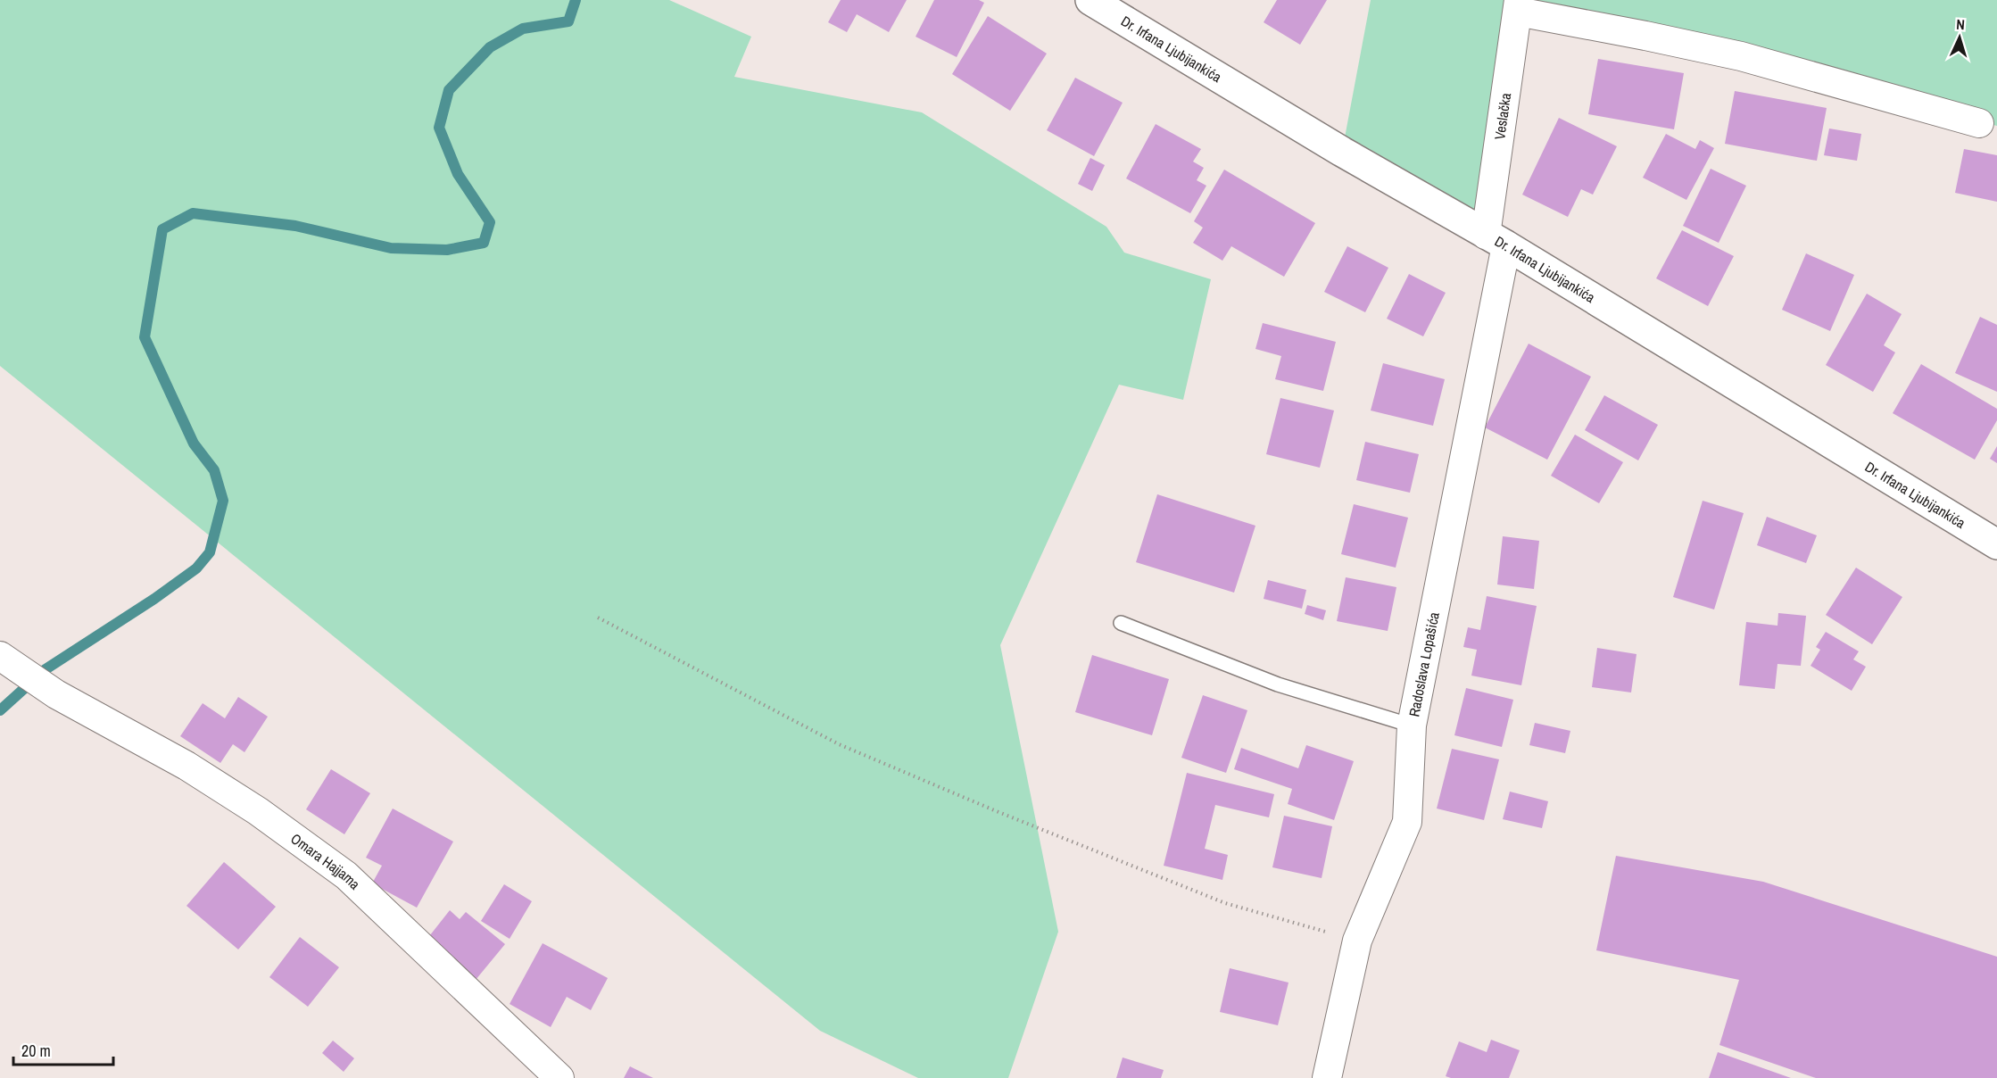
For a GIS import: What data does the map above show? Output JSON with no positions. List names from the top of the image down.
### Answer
{
  "streets": {
    "main road": ["Dr. Irfana Ljubijankića"],
    "street": ["Veslačka", "Radoslava Lopašića", "Omara Hajjama"]
  },
  "crossings": [
    ["Dr. Irfana Ljubijankića", "Veslačka"],
    ["Dr. Irfana Ljubijankića", "Radoslava Lopašića"],
    ["Veslačka", "Radoslava Lopašića"]
  ],
  "scale_bar": "20 m",
  "north": "top"
}
